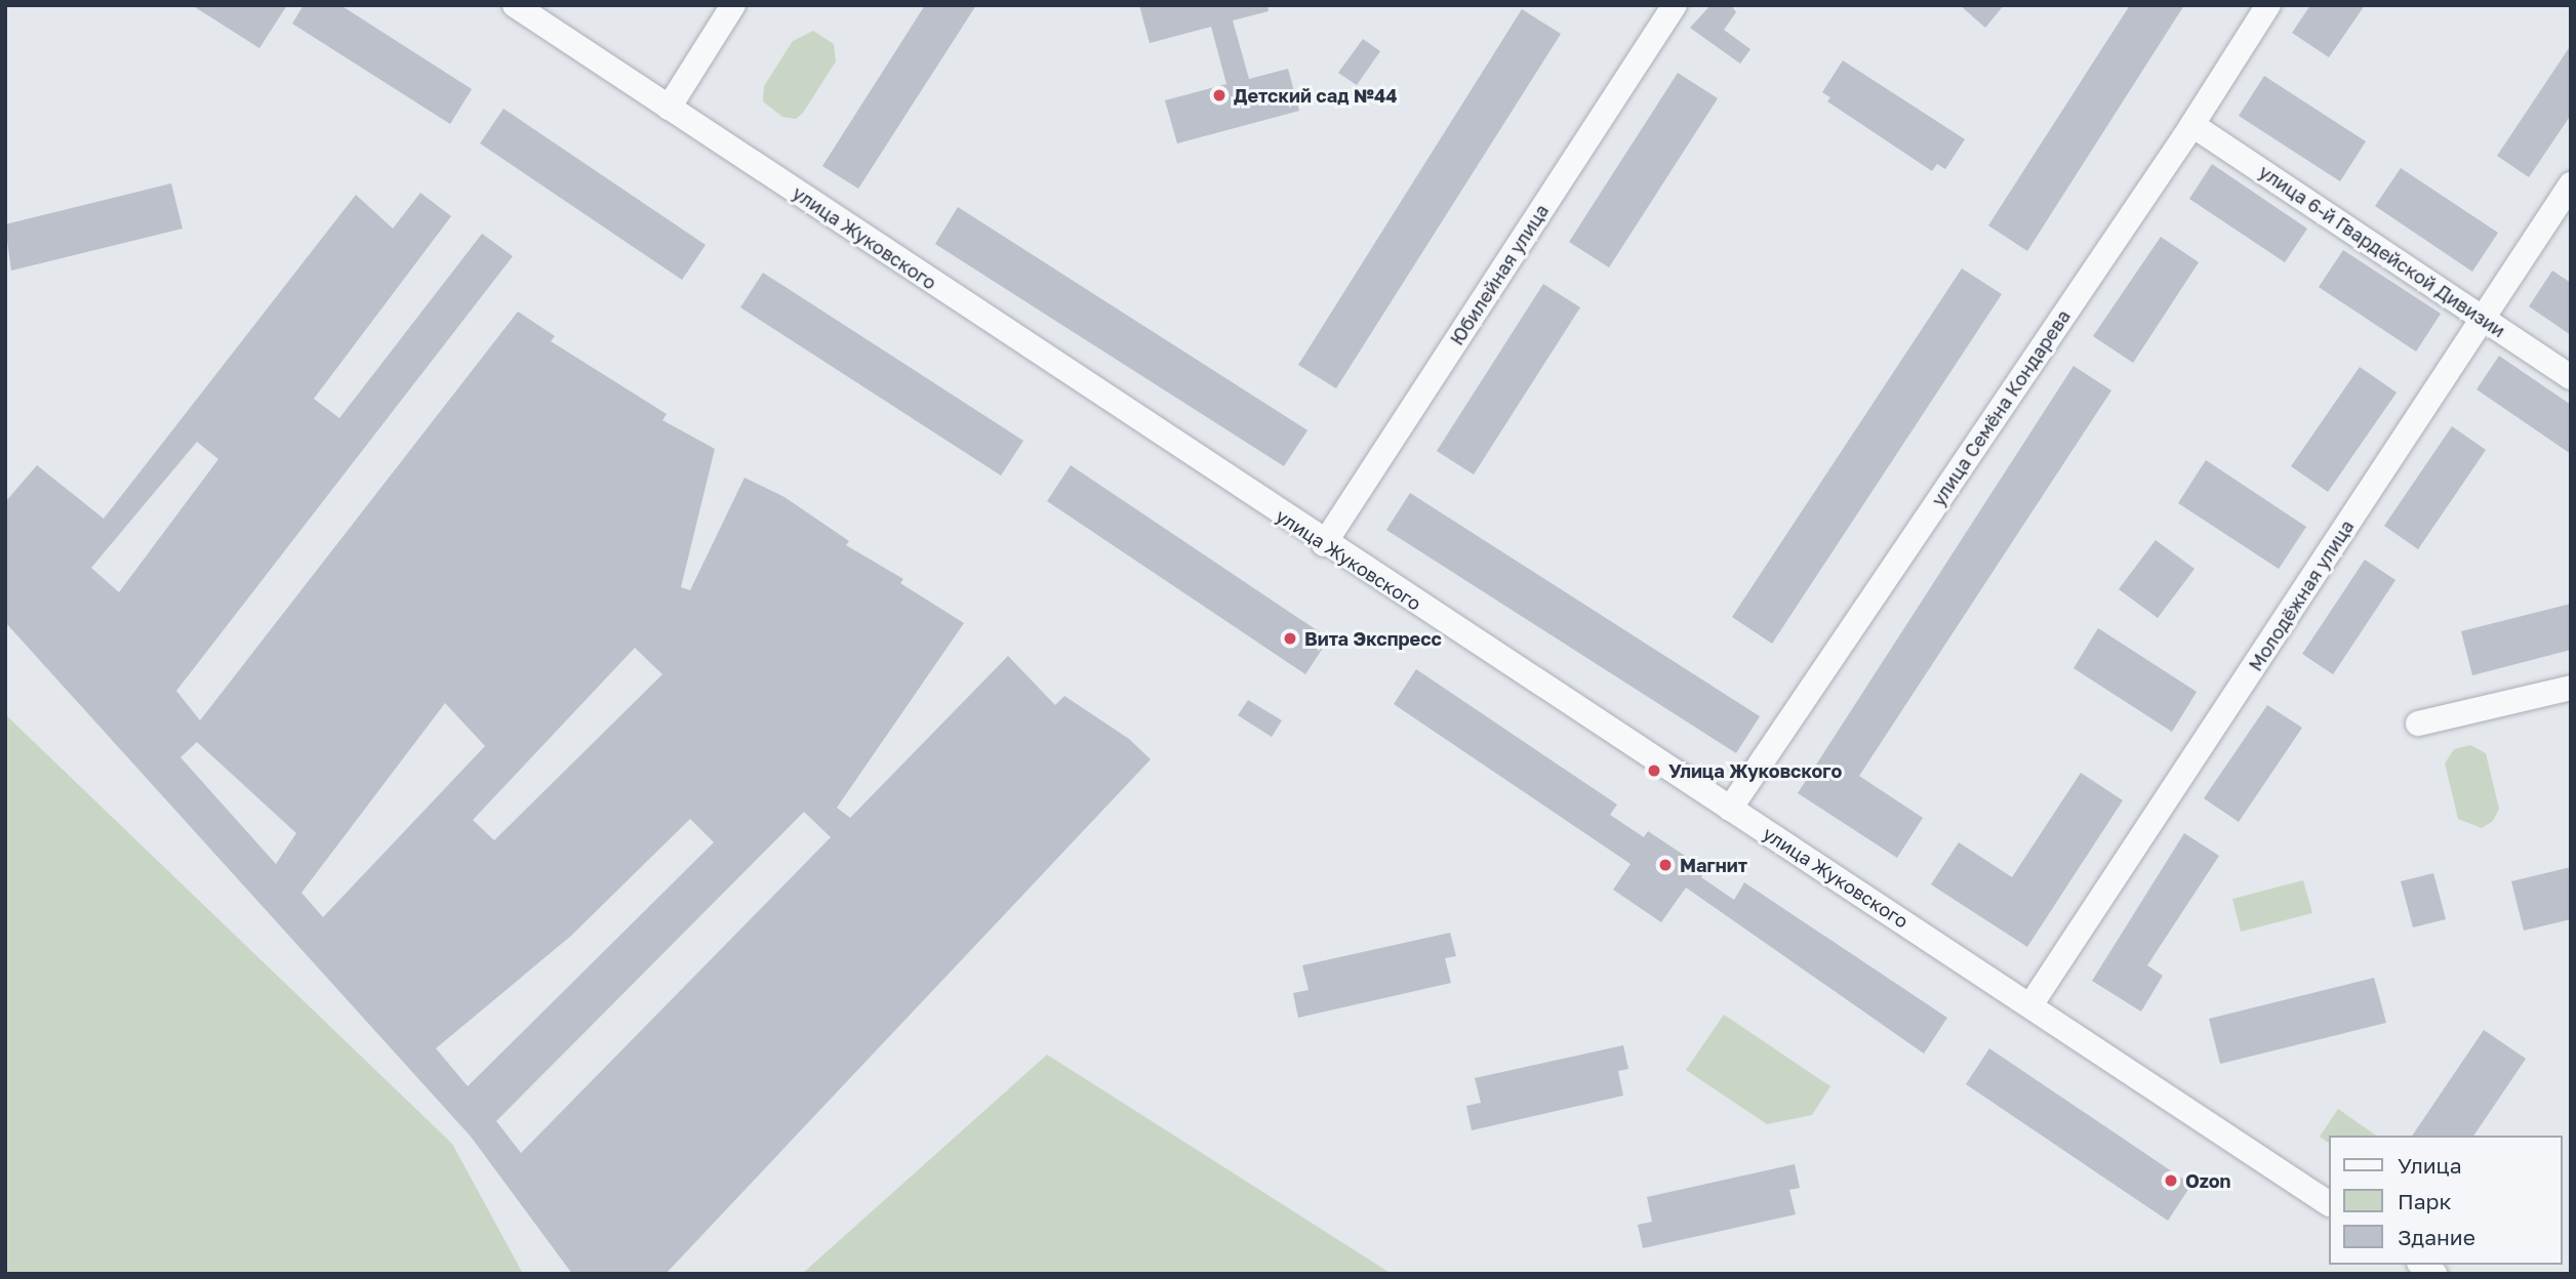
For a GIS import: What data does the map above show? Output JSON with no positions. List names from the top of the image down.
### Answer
{
  "streets": {
    "street": [
      "улица Жуковского",
      "улица 6-й Гвардейской Дивизии",
      "Юбилейная улица",
      "улица Семёна Кондарева",
      "Молодёжная улица"
    ]
  },
  "crossings": [
    ["улица Жуковского", "Юбилейная улица"],
    ["улица Жуковского", "улица Семёна Кондарева"],
    ["улица Жуковского", "Молодёжная улица"],
    ["улица 6-й Гвардейской Дивизии", "улица Семёна Кондарева"],
    ["улица 6-й Гвардейской Дивизии", "Молодёжная улица"]
  ],
  "places": [
    "Детский сад №44",
    "Вита Экспресс",
    "Улица Жуковского",
    "Магнит",
    "Ozon"
  ],
  "legend": ["Улица", "Парк", "Здание"]
}
